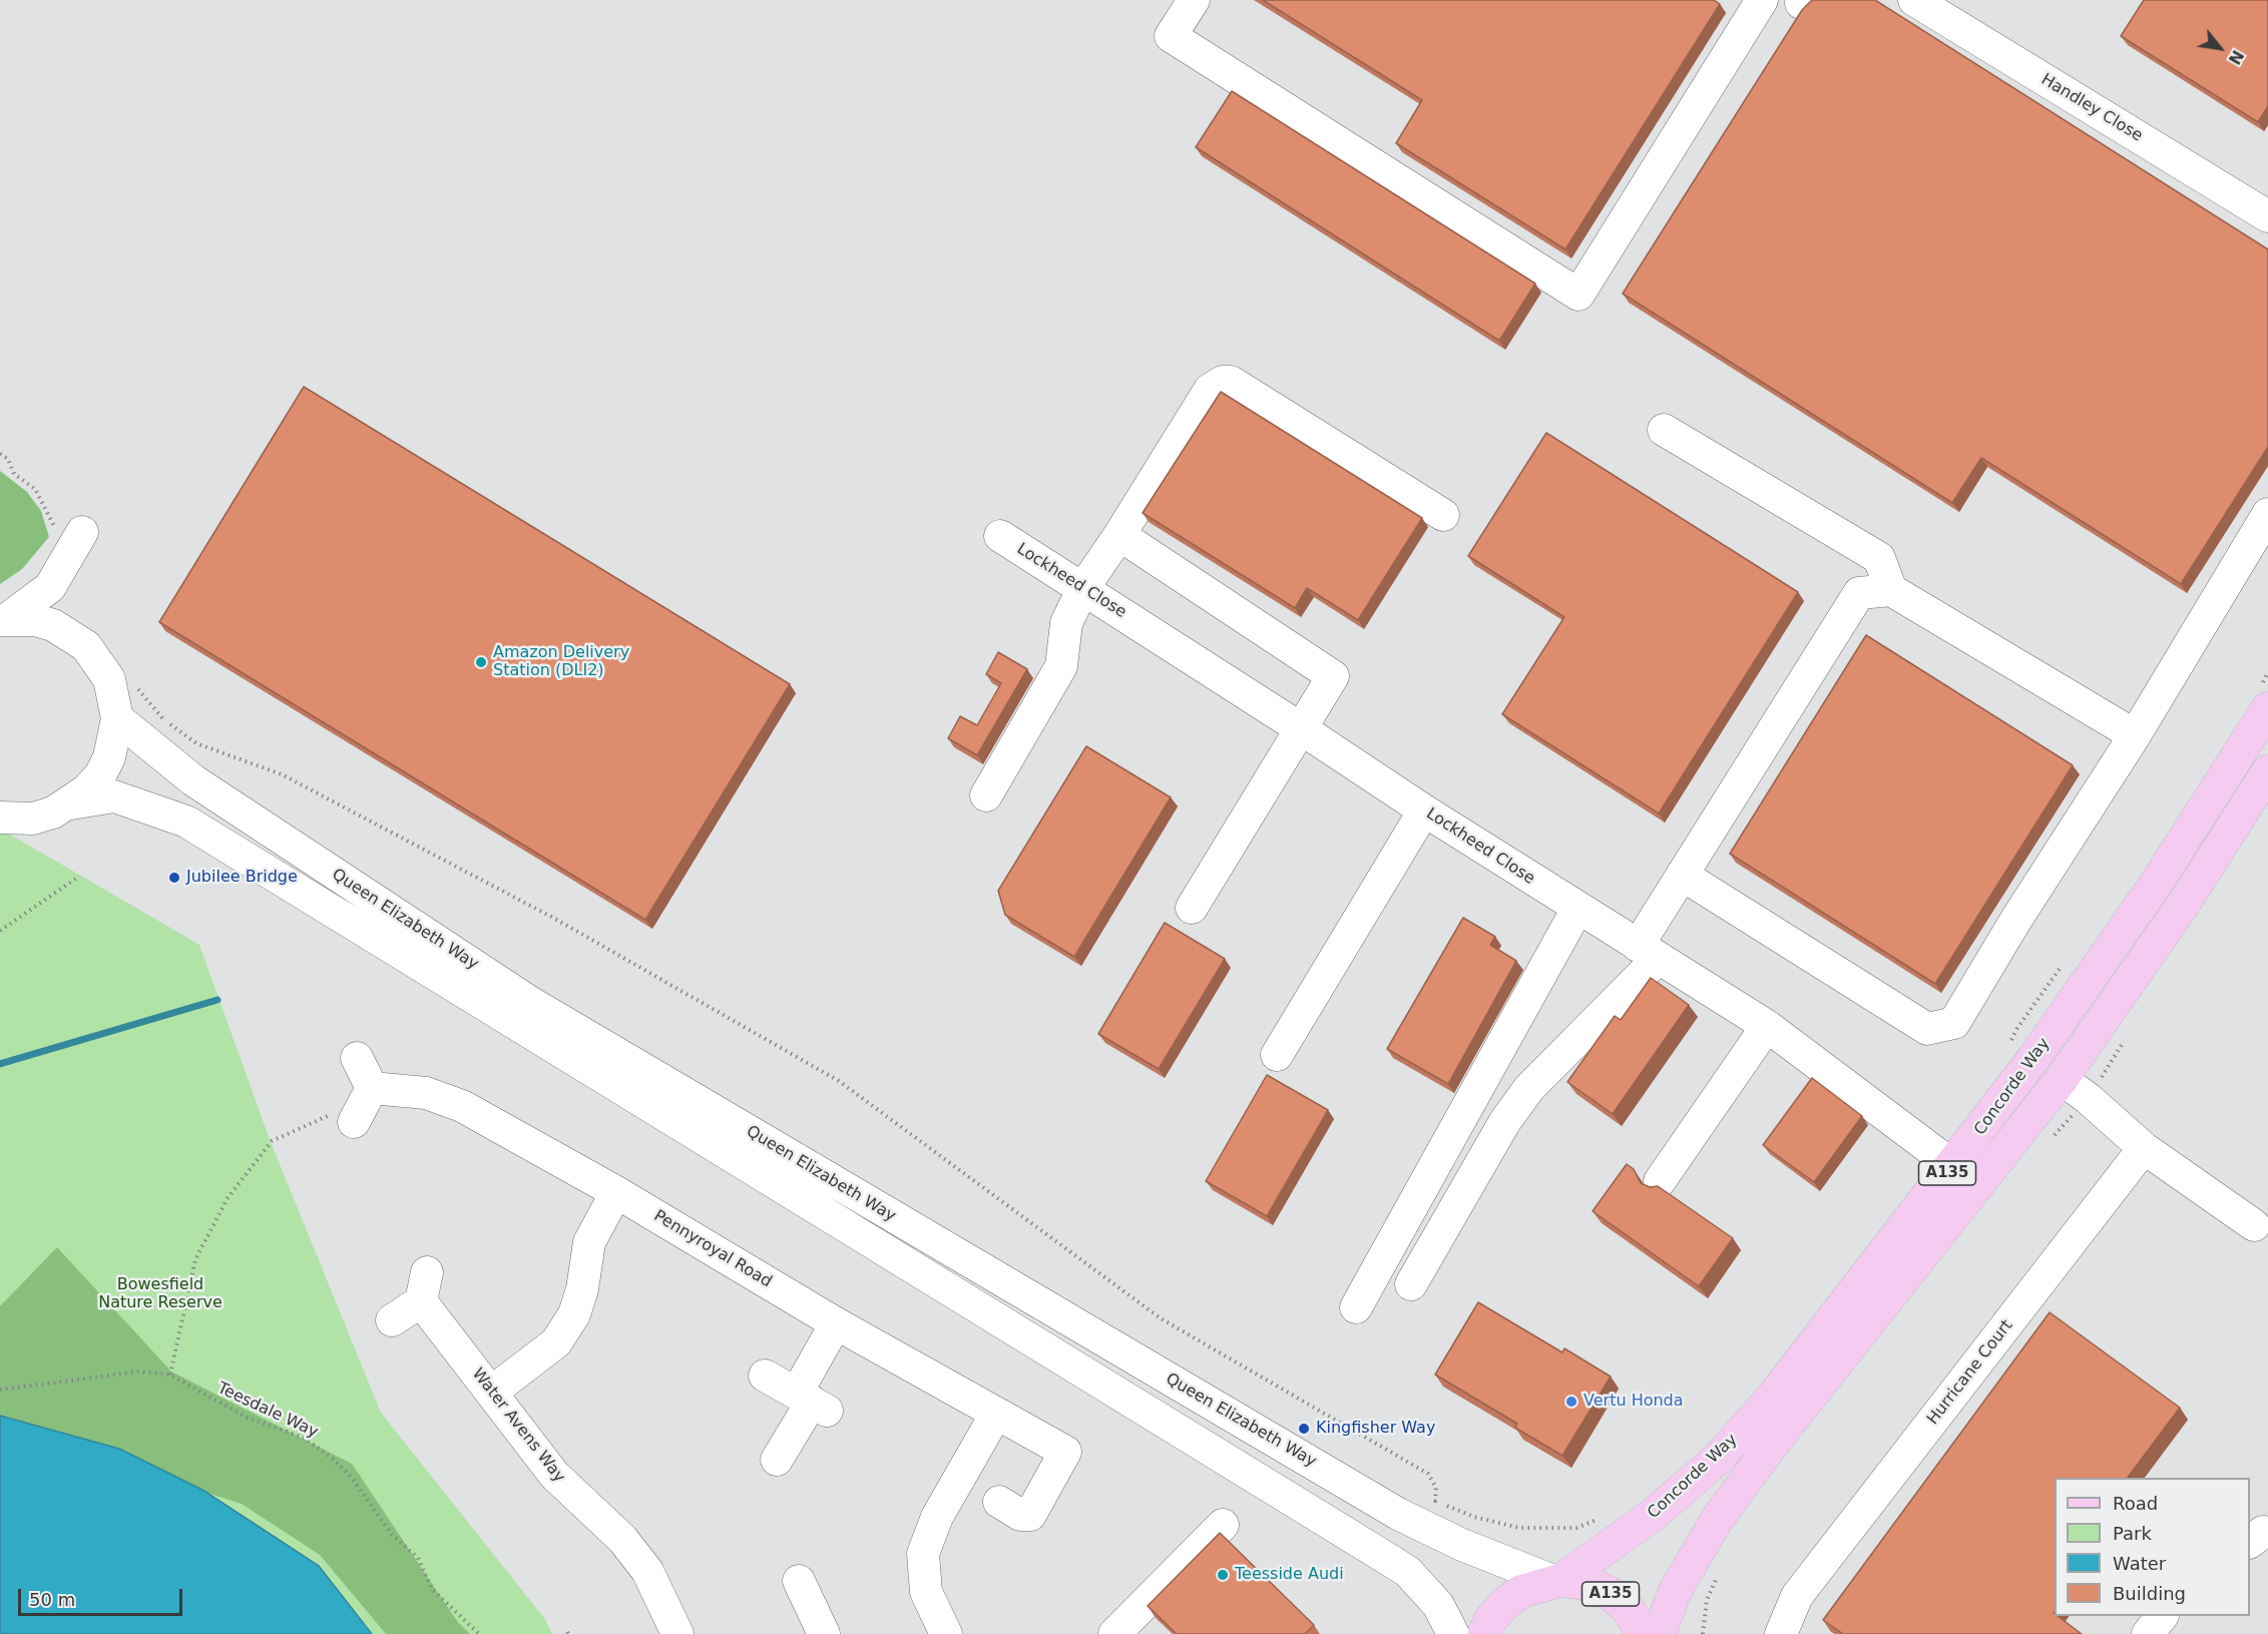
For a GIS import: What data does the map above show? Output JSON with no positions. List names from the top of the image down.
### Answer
{
  "streets": {
    "main road": ["Concorde Way", "A135"],
    "street": [
      "Handley Close",
      "Lockheed Close",
      "Queen Elizabeth Way",
      "Pennyroyal Road",
      "Hurricane Court",
      "Water Avens Way"
    ],
    "path": ["Teesdale Way"]
  },
  "crossings": [
    ["Lockheed Close", "Concorde Way"],
    ["Queen Elizabeth Way", "Concorde Way"],
    ["Queen Elizabeth Way", "A135"],
    ["Concorde Way", "A135"]
  ],
  "parks": ["Bowesfield Nature Reserve"],
  "places": [
    "Amazon Delivery Station (DLI2)",
    "Jubilee Bridge",
    "Vertu Honda",
    "Kingfisher Way",
    "Teesside Audi"
  ],
  "legend": [
    "Road",
    "Park",
    "Water",
    "Building"
  ],
  "scale_bar": "50 m",
  "north": "bottom right"
}
